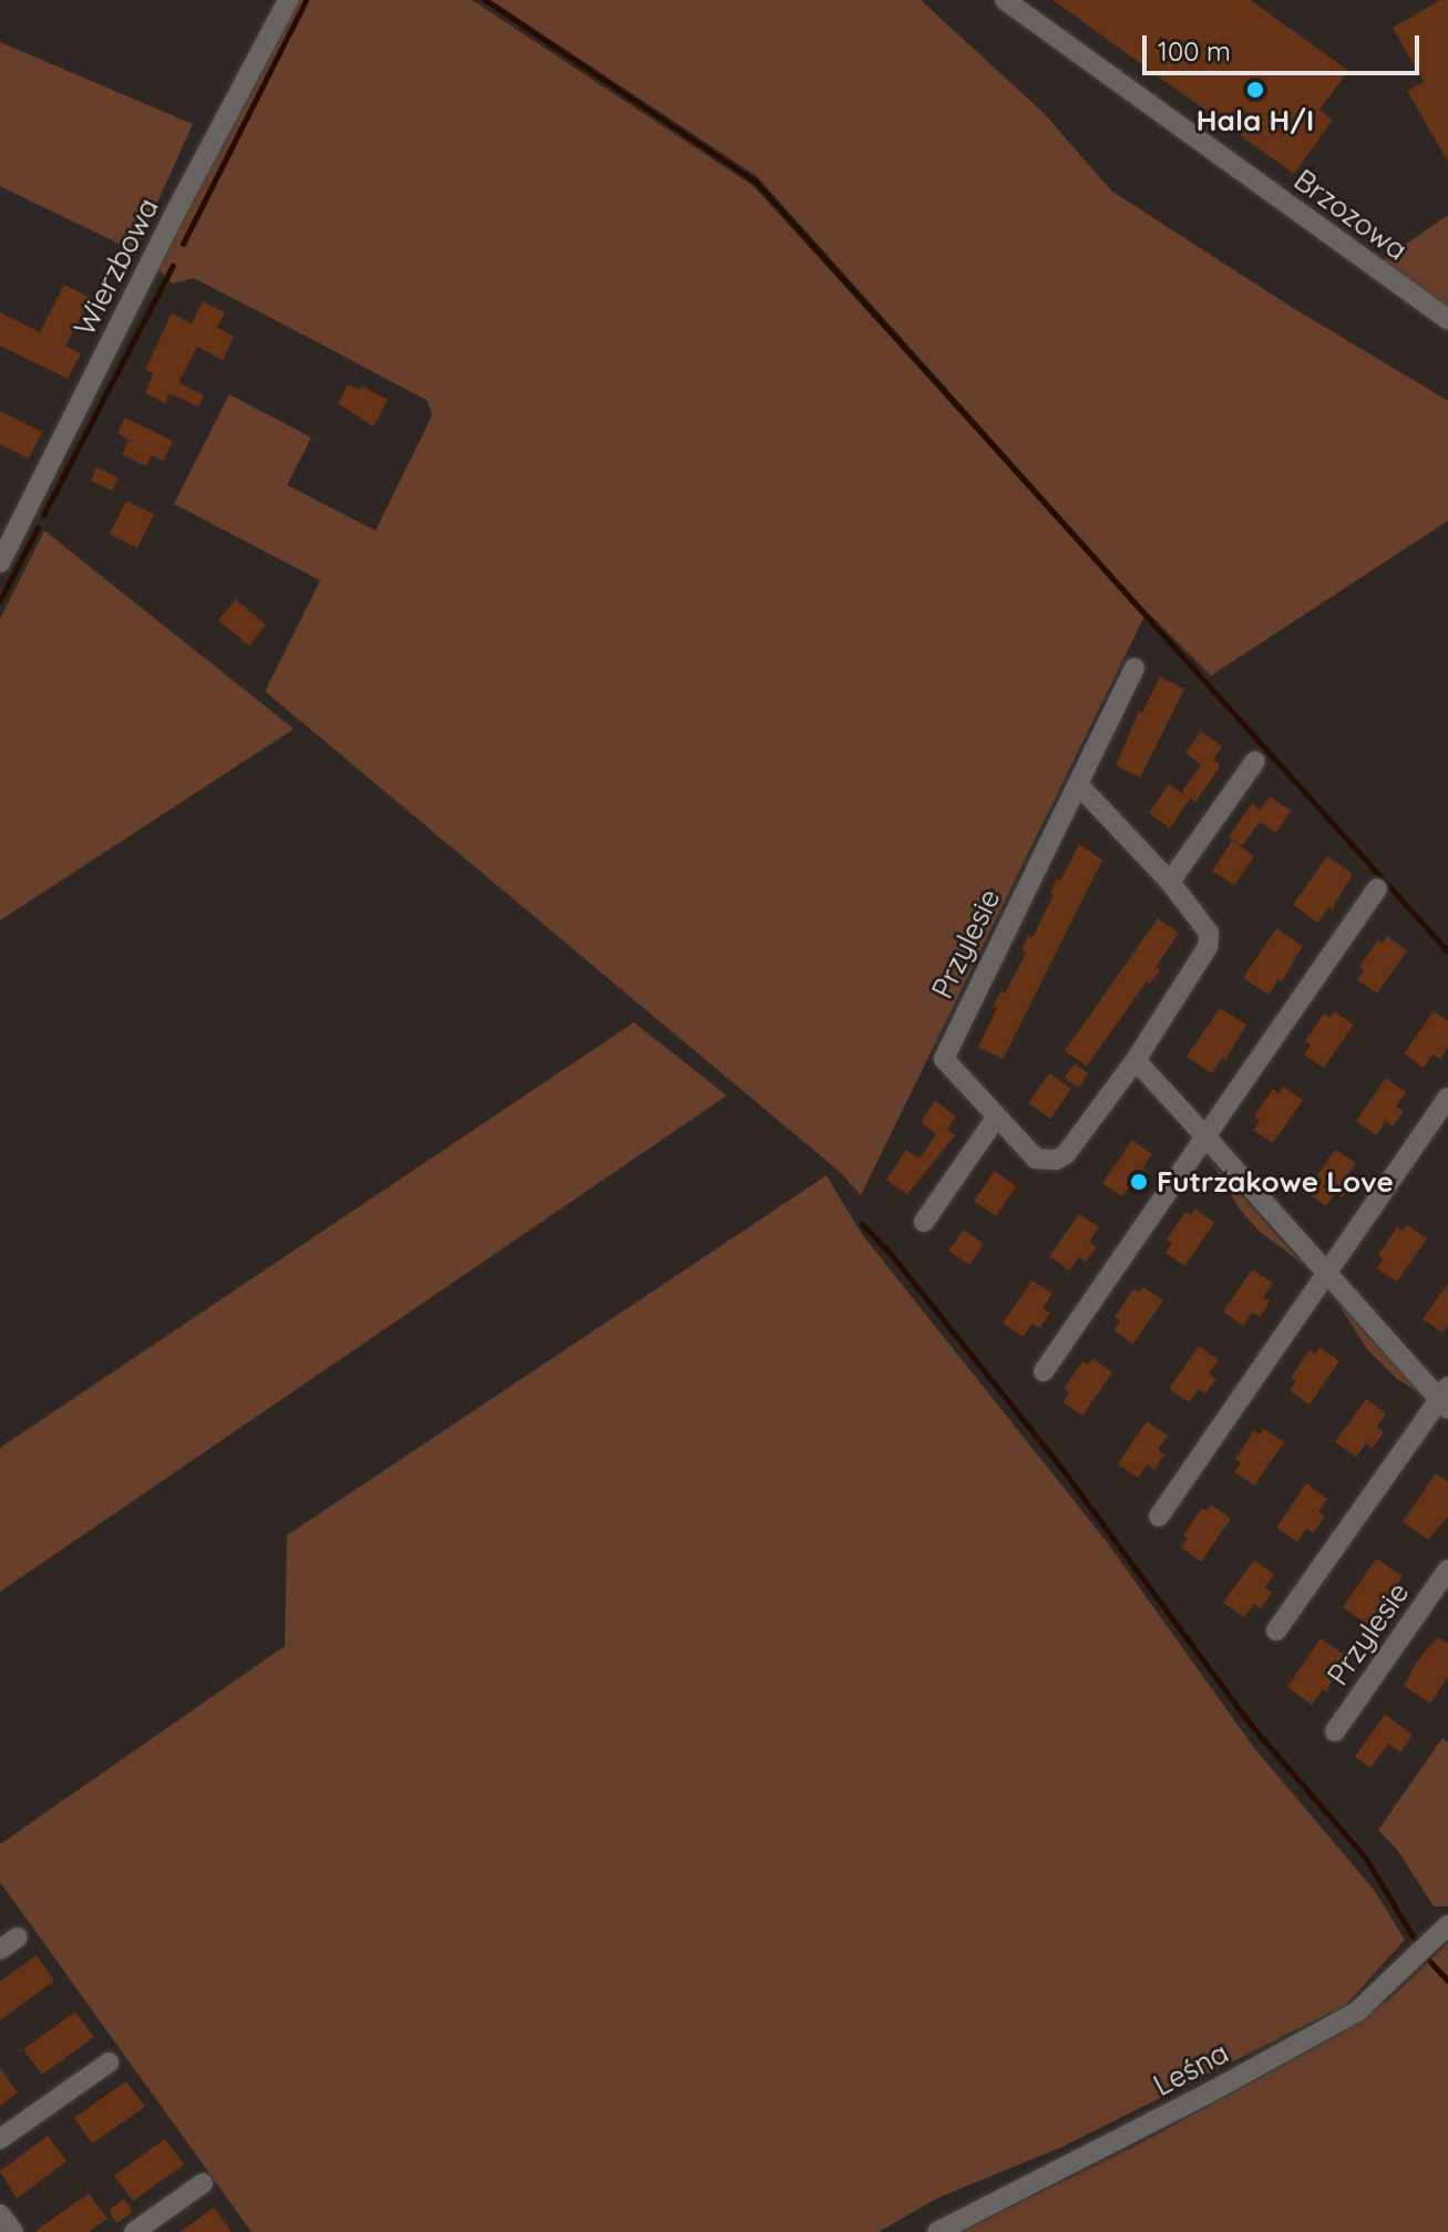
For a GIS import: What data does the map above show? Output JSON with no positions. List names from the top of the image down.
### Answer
{
  "streets": {
    "street": [
      "Brzozowa",
      "Wierzbowa",
      "Przylesie",
      "Leśna"
    ]
  },
  "places": ["Hala H/I", "Futrzakowe Love"],
  "scale_bar": "100 m"
}
